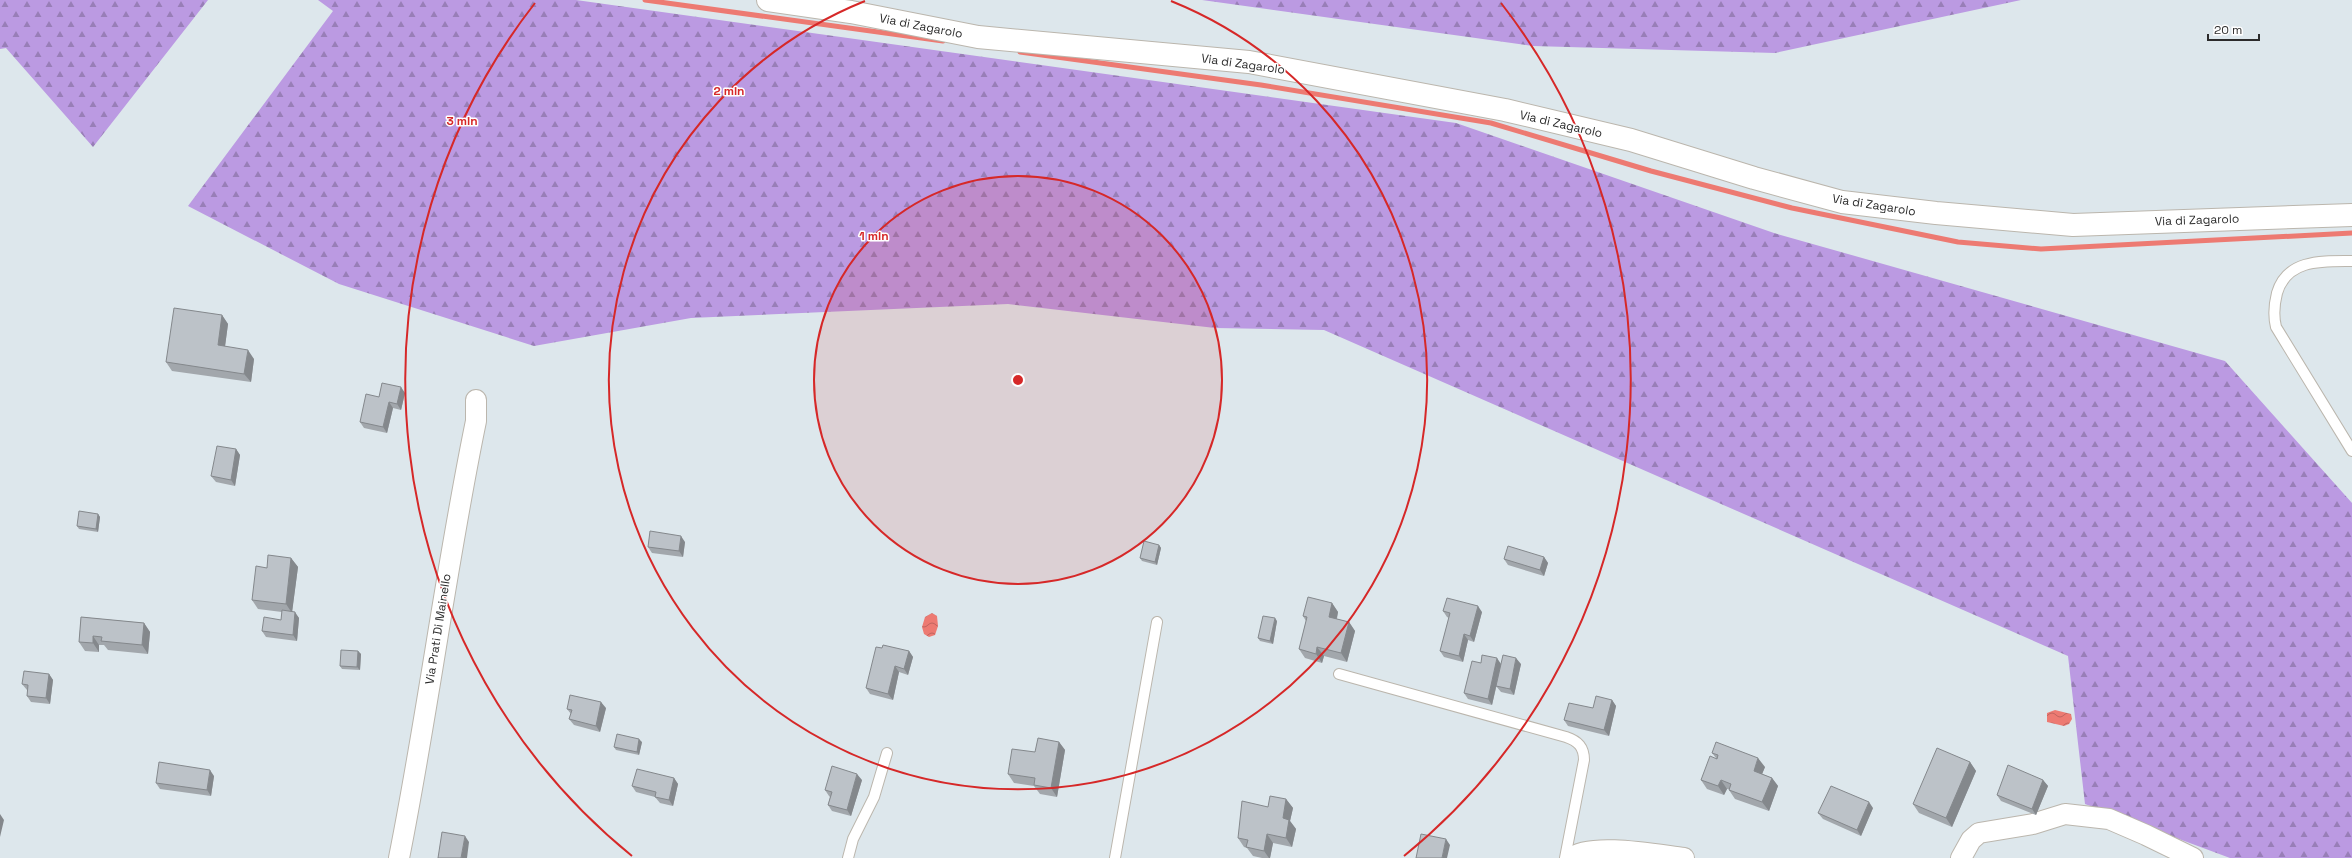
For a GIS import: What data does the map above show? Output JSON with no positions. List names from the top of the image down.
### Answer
{
  "streets": {
    "main road": ["Via di Zagarolo"],
    "street": ["Via Prati Di Mainello"]
  },
  "scale_bar": "20 m",
  "rings": ["2 min", "3 min", "1 min"]
}
